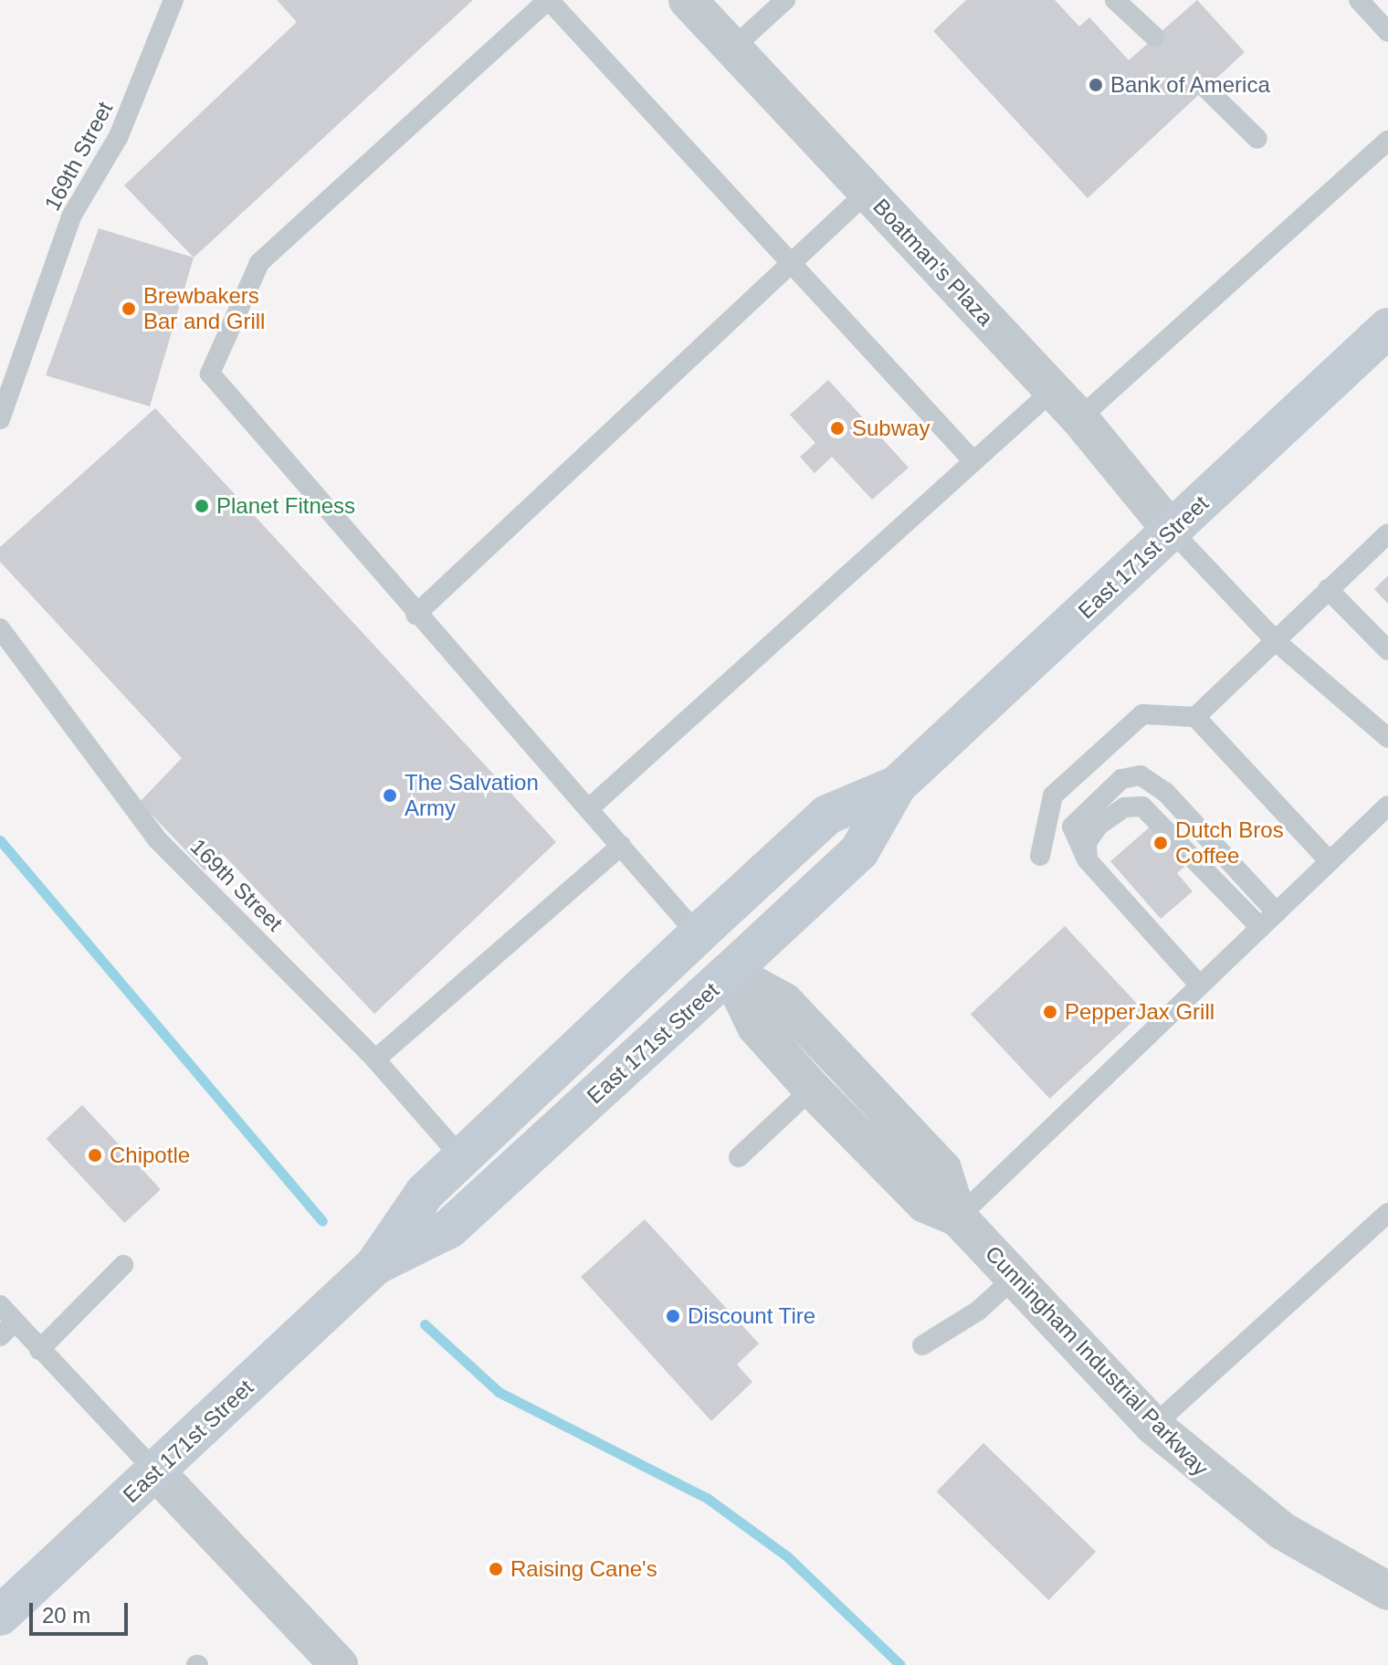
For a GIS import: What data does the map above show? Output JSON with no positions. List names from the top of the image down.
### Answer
{
  "streets": {
    "main road": ["East 171st Street"],
    "street": ["Boatman's Plaza", "Cunningham Industrial Parkway"],
    "lane": ["169th Street"]
  },
  "crossings": [
    ["169th Street", "East 171st Street"],
    ["Boatman's Plaza", "East 171st Street"],
    ["East 171st Street", "Cunningham Industrial Parkway"]
  ],
  "places": [
    "Bank of America",
    "Brewbakers Bar and Grill",
    "Subway",
    "Planet Fitness",
    "The Salvation Army",
    "Dutch Bros Coffee",
    "PepperJax Grill",
    "Chipotle",
    "Discount Tire",
    "Raising Cane's"
  ],
  "scale_bar": "20 m"
}
